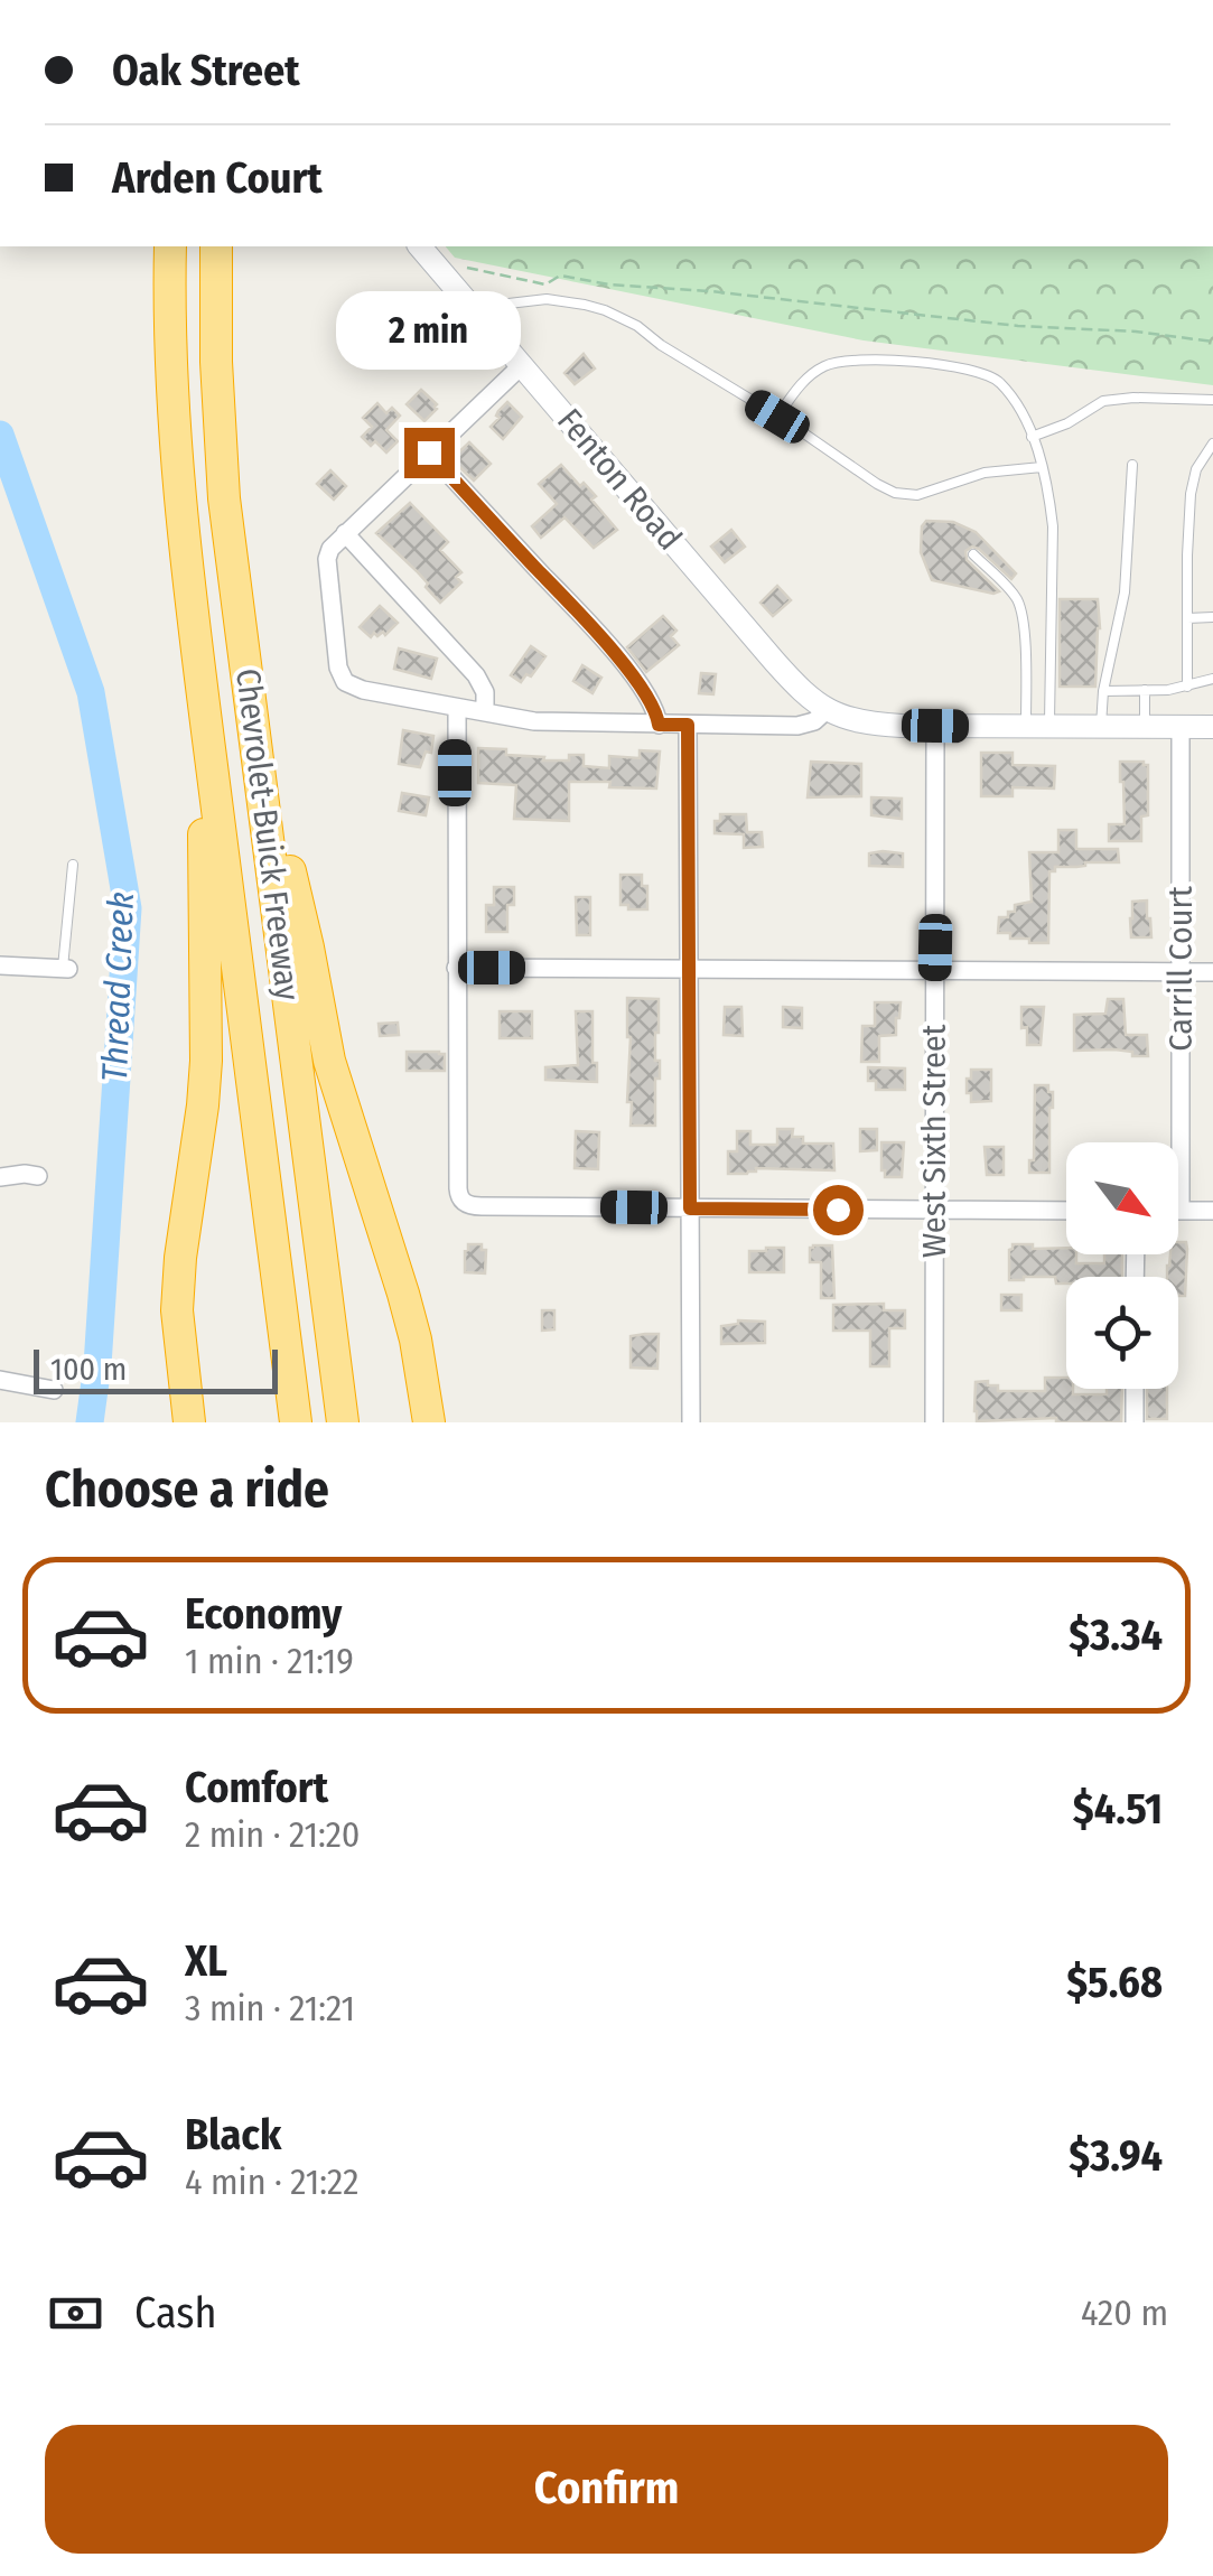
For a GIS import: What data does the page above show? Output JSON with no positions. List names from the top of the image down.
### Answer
{
  "streets": {
    "highway": ["Chevrolet-Buick Freeway"],
    "street": ["Fenton Road", "Carrill Court", "West Sixth Street"]
  },
  "water": ["Thread Creek"],
  "scale_bar": "100 m",
  "north": "bottom right",
  "page": {
    "banner": ["Oak Street", "Arden Court"],
    "bubble": "2 min",
    "scale": "100 m",
    "heading": "Choose a ride",
    "list": [
      {
        "name": "Economy",
        "note": "1 min · 21:19",
        "value": "$3.34"
      },
      {
        "name": "Comfort",
        "note": "2 min · 21:20",
        "value": "$4.51"
      },
      {
        "name": "XL",
        "note": "3 min · 21:21",
        "value": "$5.68"
      },
      {
        "name": "Black",
        "note": "4 min · 21:22",
        "value": "$3.94"
      }
    ],
    "pay": ["Cash", "420 m"],
    "buttons": "Confirm"
  }
}
